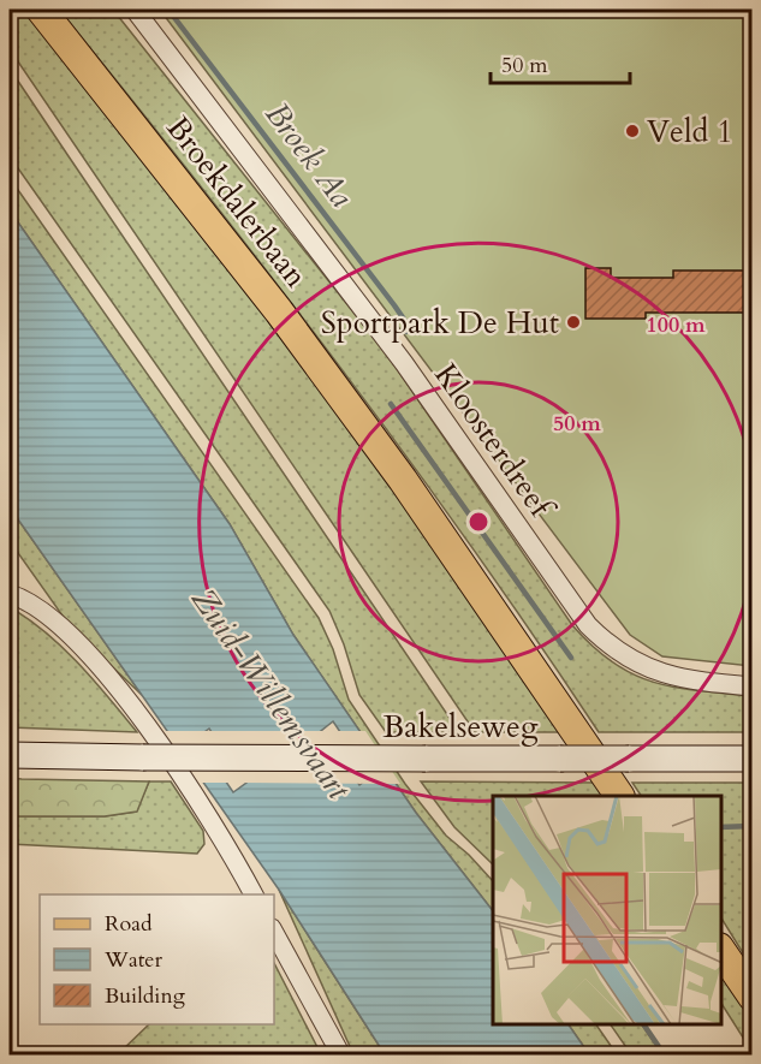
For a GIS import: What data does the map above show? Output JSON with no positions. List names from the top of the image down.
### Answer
{
  "streets": {
    "main road": ["Broekdalerbaan"],
    "street": ["Kloosterdreef", "Bakelseweg"]
  },
  "water": ["Broek Aa", "Zuid-Willemsvaart"],
  "places": ["Veld 1", "Sportpark De Hut"],
  "legend": ["Road", "Water", "Building"],
  "scale_bar": "50 m",
  "rings": ["100 m", "50 m"]
}
